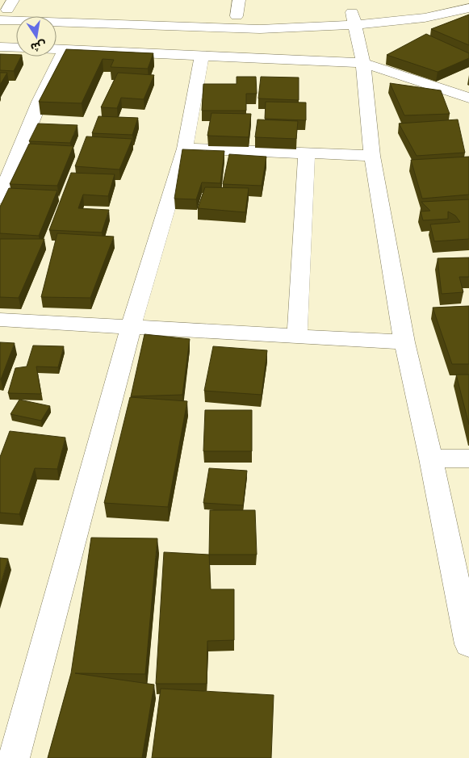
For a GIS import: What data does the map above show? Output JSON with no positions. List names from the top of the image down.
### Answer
{
  "north": "bottom"
}
